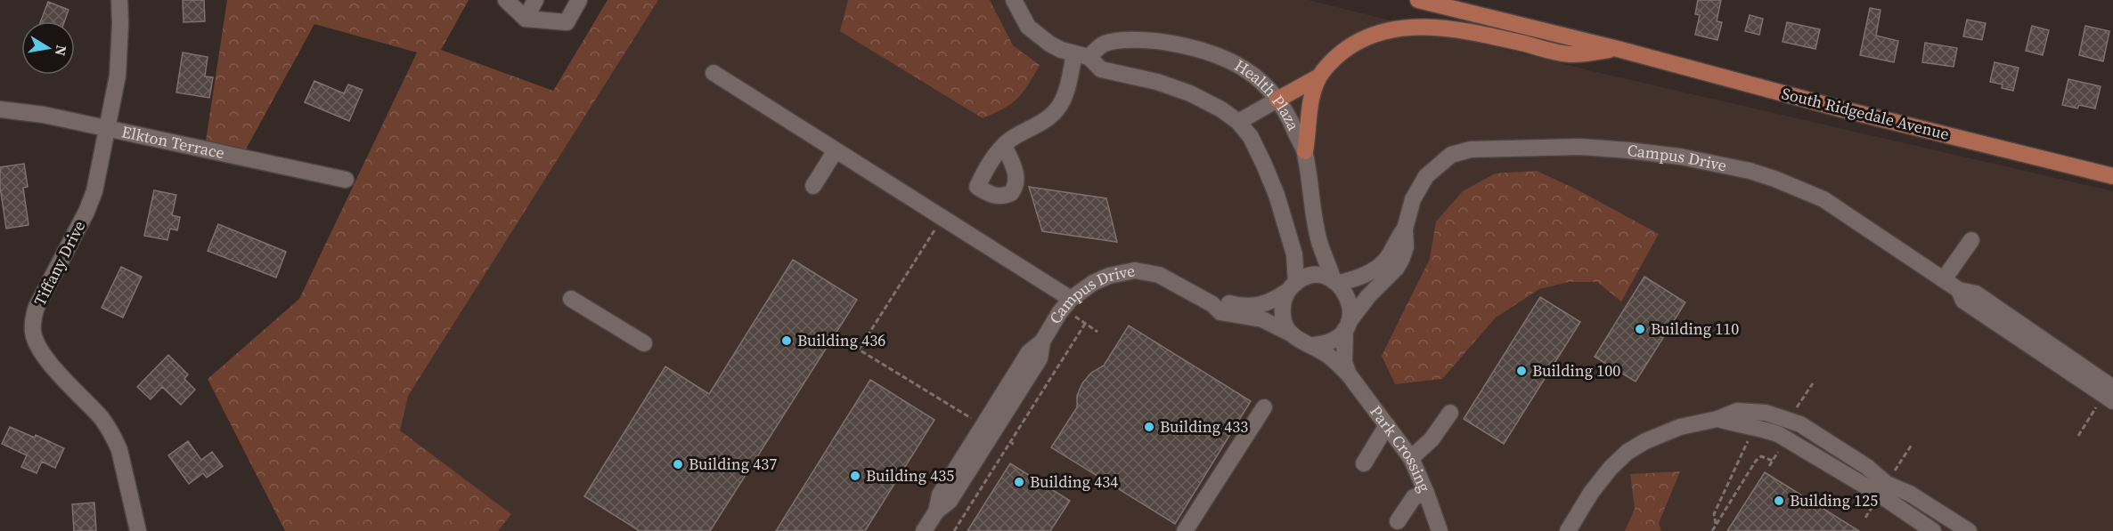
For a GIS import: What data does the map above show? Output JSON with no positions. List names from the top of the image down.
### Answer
{
  "streets": {
    "main road": ["South Ridgedale Avenue"],
    "street": [
      "Health Plaza",
      "Elkton Terrace",
      "Campus Drive",
      "Tiffany Drive",
      "Park Crossing"
    ]
  },
  "crossings": [
    ["Health Plaza", "Campus Drive"],
    ["Health Plaza", "Park Crossing"],
    ["Elkton Terrace", "Tiffany Drive"],
    ["Campus Drive", "Park Crossing"]
  ],
  "places": [
    "Building 110",
    "Building 436",
    "Building 100",
    "Building 433",
    "Building 437",
    "Building 435",
    "Building 434",
    "Building 125"
  ],
  "north": "right"
}
